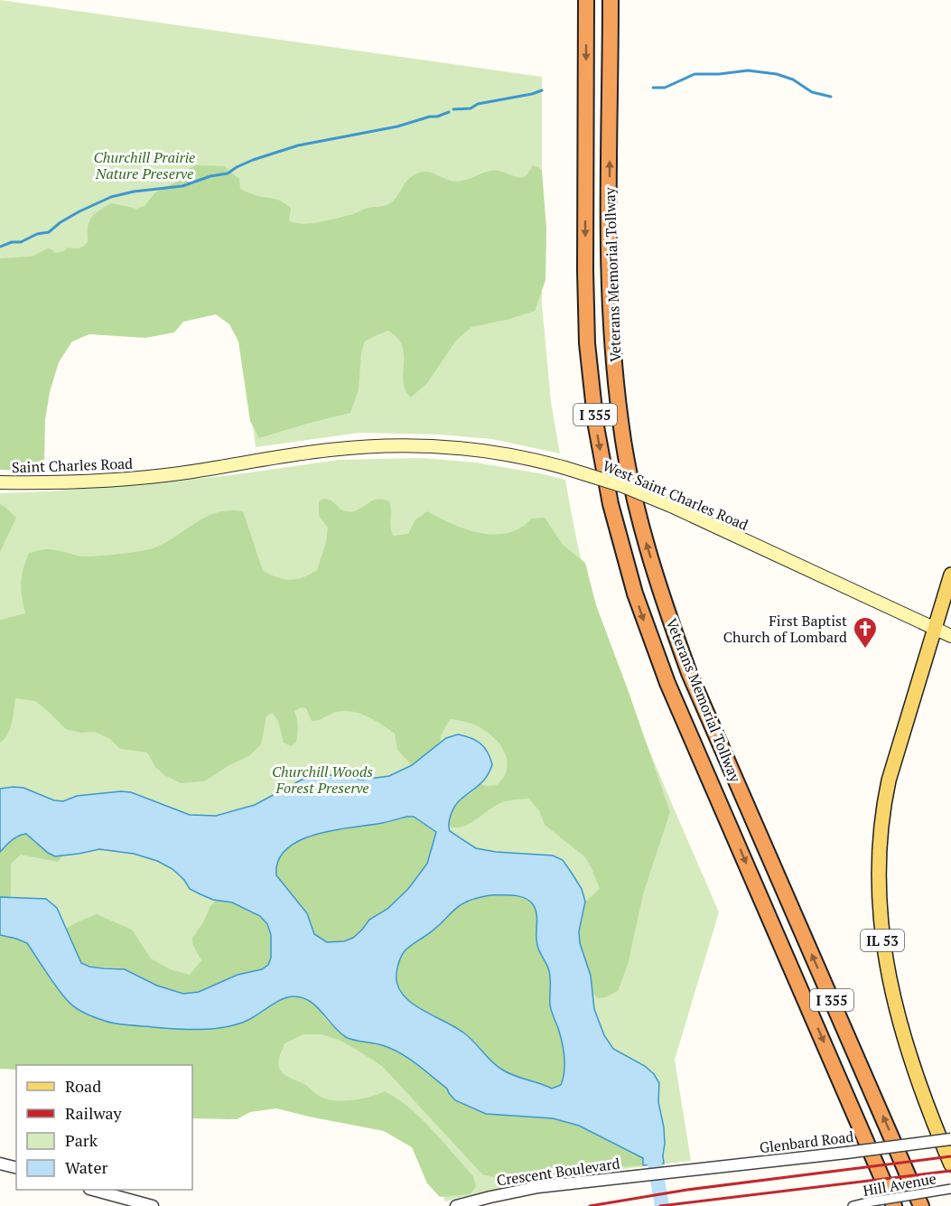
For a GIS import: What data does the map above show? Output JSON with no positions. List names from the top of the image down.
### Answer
{
  "streets": {
    "highway": ["Veterans Memorial Tollway", "I 355"],
    "main road": ["Saint Charles Road", "West Saint Charles Road", "IL 53"],
    "street": ["Glenbard Road", "Crescent Boulevard", "Hill Avenue"]
  },
  "crossings": [
    ["Saint Charles Road", "West Saint Charles Road"],
    ["West Saint Charles Road", "IL 53"],
    ["Glenbard Road", "Crescent Boulevard"]
  ],
  "parks": ["Churchill Prairie Nature Preserve", "Churchill Woods Forest Preserve"],
  "places": {
    "church": ["First Baptist Church of Lombard"]
  },
  "legend": [
    "Road",
    "Railway",
    "Park",
    "Water"
  ]
}
